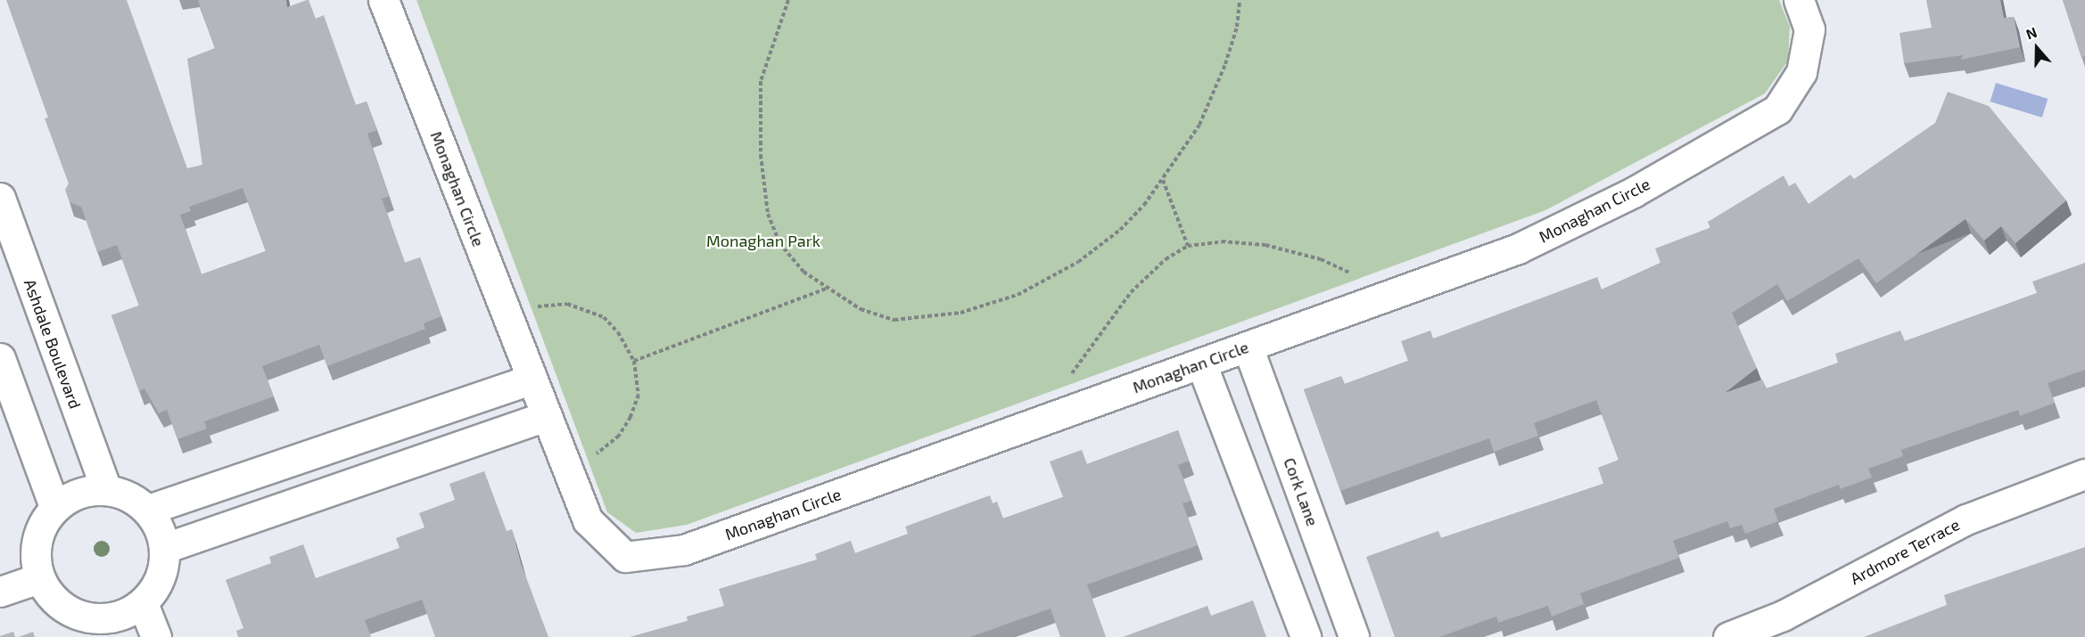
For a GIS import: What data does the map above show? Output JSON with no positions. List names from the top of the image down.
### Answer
{
  "streets": {
    "street": [
      "Monaghan Circle",
      "Ashdale Boulevard",
      "Cork Lane",
      "Ardmore Terrace"
    ]
  },
  "crossings": [
    ["Monaghan Circle", "Cork Lane"]
  ],
  "parks": ["Monaghan Park"],
  "north": "top"
}
